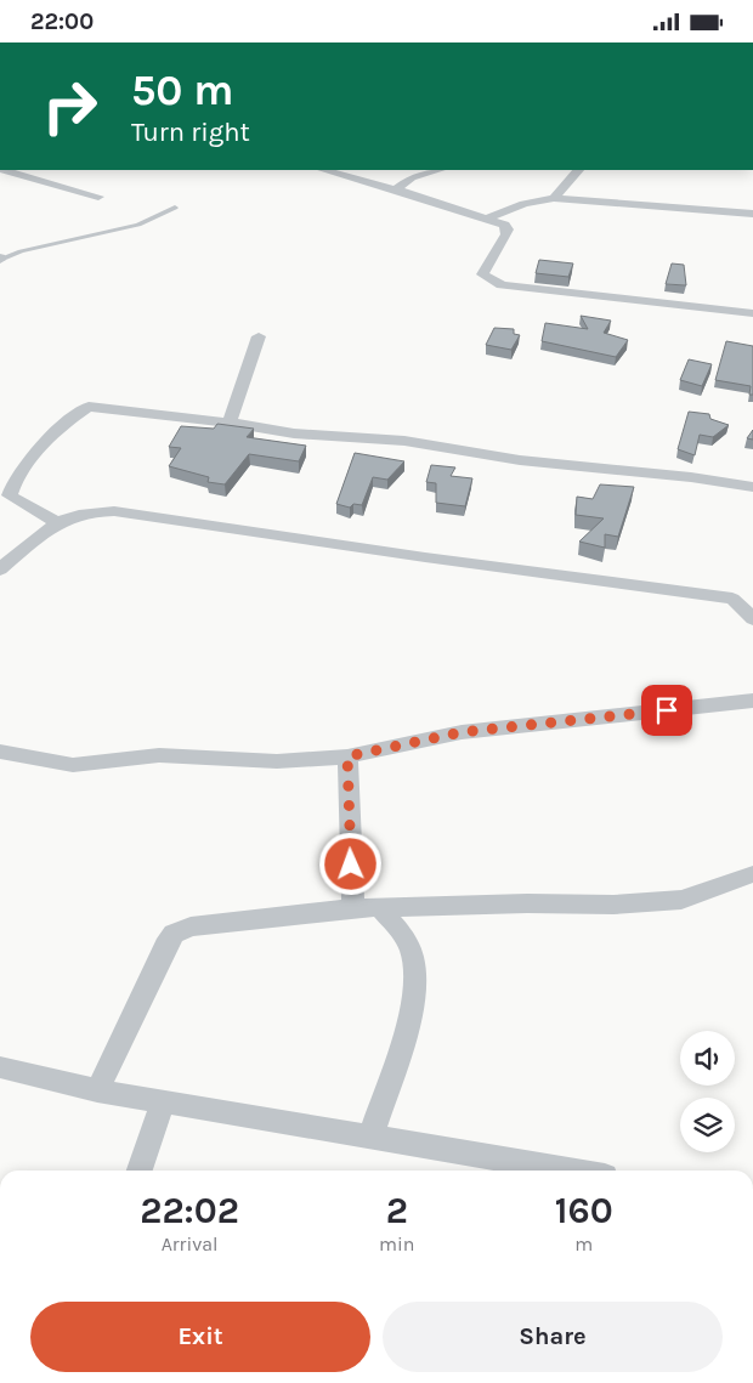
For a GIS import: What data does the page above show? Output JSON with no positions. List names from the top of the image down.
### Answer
{
  "page": {
    "status": "22:00",
    "turn": ["50 m", "Turn right"],
    "eta": [
      "22:02",
      "Arrival",
      "2",
      "min",
      "160",
      "m"
    ],
    "buttons": ["Exit", "Share"]
  }
}
